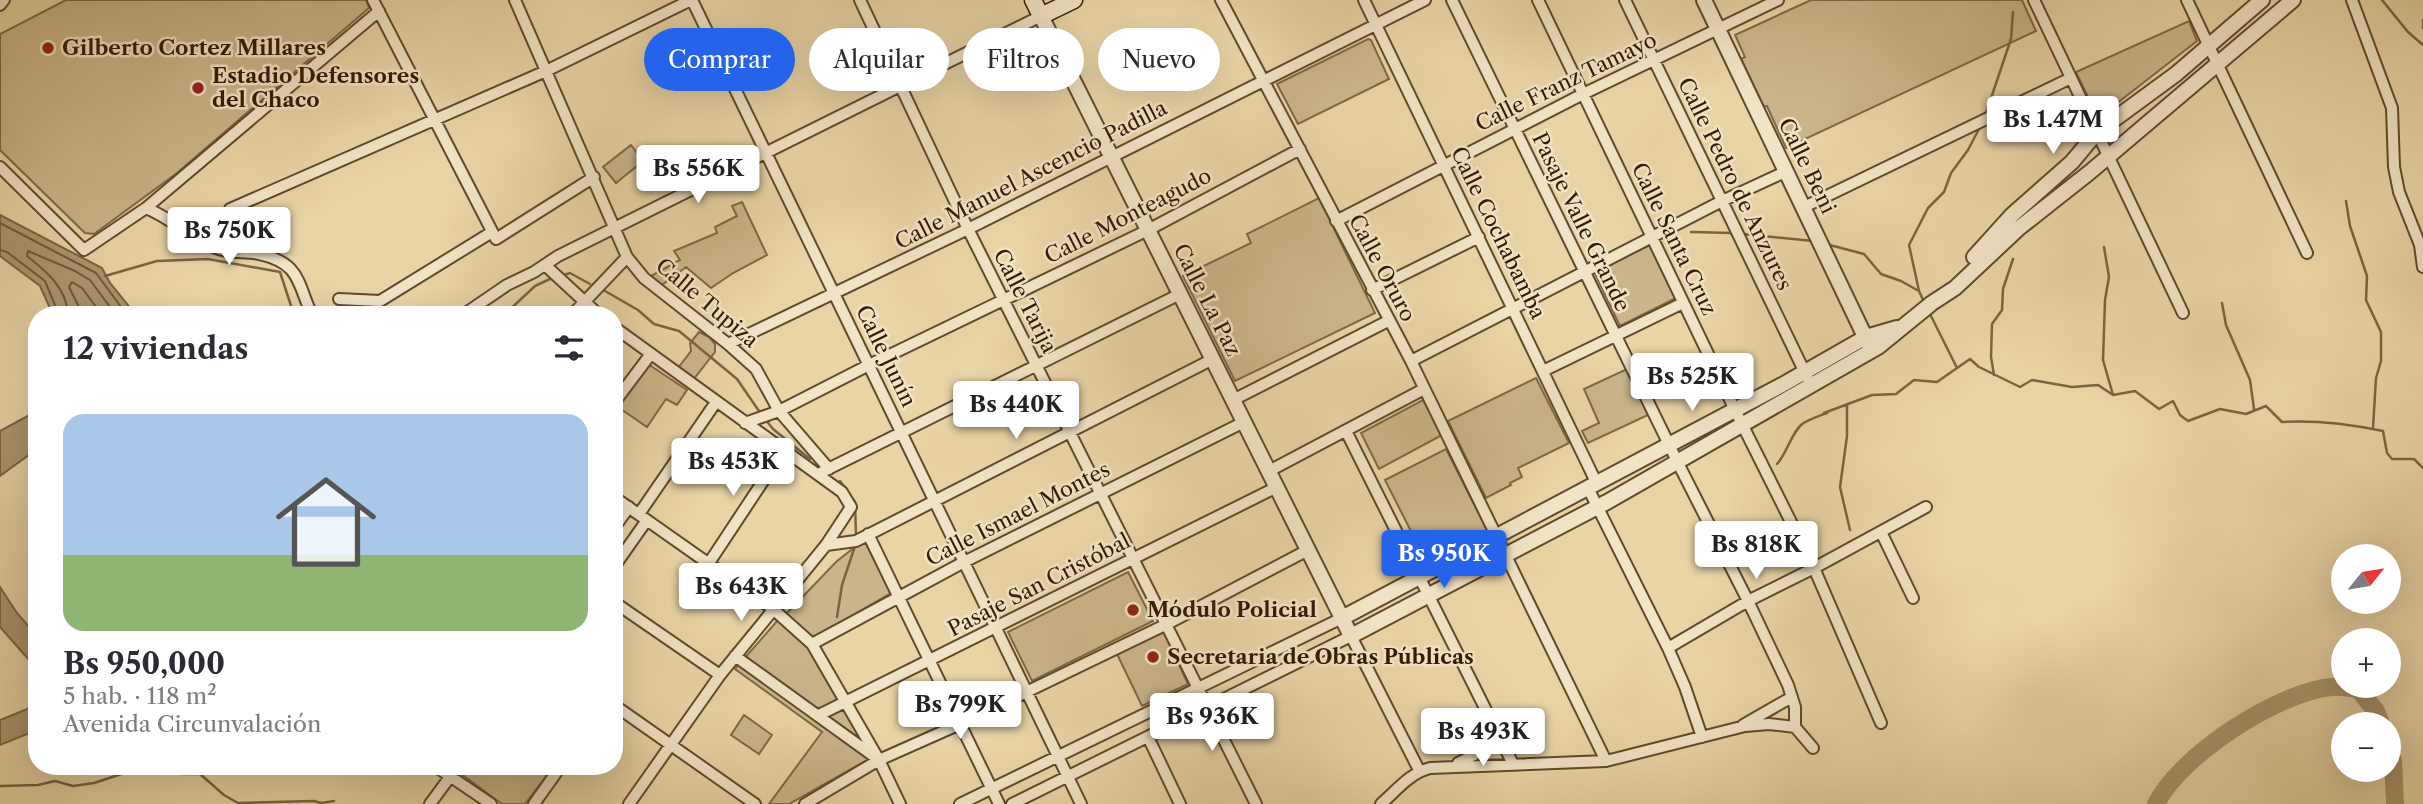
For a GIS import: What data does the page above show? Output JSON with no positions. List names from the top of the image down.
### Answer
{
  "streets": {
    "main road": ["Calle La Paz"],
    "street": [
      "Calle Franz Tamayo",
      "Calle Beni",
      "Calle Manuel Ascencio Padilla",
      "Calle Pedro de Anzures",
      "Calle Monteagudo",
      "Pasaje Valle Grande",
      "Calle Cochabamba",
      "Calle Santa Cruz",
      "Calle Oruro",
      "Calle Tarija",
      "Calle Tupiza",
      "Calle Junín",
      "Calle Ismael Montes",
      "Pasaje San Cristóbal"
    ]
  },
  "crossings": [
    ["Calle Franz Tamayo", "Calle Beni"],
    ["Calle Franz Tamayo", "Calle Pedro de Anzures"],
    ["Calle Franz Tamayo", "Pasaje Valle Grande"],
    ["Calle Franz Tamayo", "Calle Cochabamba"],
    ["Calle Franz Tamayo", "Calle Santa Cruz"],
    ["Calle Franz Tamayo", "Calle Oruro"],
    ["Calle Manuel Ascencio Padilla", "Calle Cochabamba"],
    ["Calle Manuel Ascencio Padilla", "Calle Oruro"],
    ["Calle Manuel Ascencio Padilla", "Calle La Paz"],
    ["Calle Manuel Ascencio Padilla", "Calle Tarija"],
    ["Calle Manuel Ascencio Padilla", "Calle Tupiza"],
    ["Calle Manuel Ascencio Padilla", "Calle Junín"],
    ["Calle Monteagudo", "Calle Oruro"],
    ["Calle Monteagudo", "Calle La Paz"],
    ["Calle Monteagudo", "Calle Tarija"],
    ["Calle Monteagudo", "Calle Tupiza"],
    ["Calle Monteagudo", "Calle Junín"],
    ["Calle La Paz", "Calle Ismael Montes"],
    ["Calle La Paz", "Pasaje San Cristóbal"],
    ["Calle Tarija", "Calle Ismael Montes"],
    ["Calle Tarija", "Pasaje San Cristóbal"],
    ["Calle Junín", "Calle Ismael Montes"],
    ["Calle Junín", "Pasaje San Cristóbal"]
  ],
  "places": [
    "Gilberto Cortez Millares",
    "Estadio Defensores del Chaco",
    "Módulo Policial",
    "Secretaria de Obras Públicas"
  ],
  "north": "top right",
  "page": {
    "chip": [
      "Comprar",
      "Alquilar",
      "Filtros",
      "Nuevo"
    ],
    "price": [
      "Bs 1.47M",
      "Bs 556K",
      "Bs 750K",
      "Bs 525K",
      "Bs 440K",
      "Bs 453K",
      "Bs 818K",
      "Bs 950K",
      "Bs 643K",
      "Bs 799K",
      "Bs 936K",
      "Bs 493K"
    ],
    "heading": "12 viviendas",
    "list": [
      {
        "name": "Bs 950,000",
        "note": "5 hab. · 118 m² · Avenida Circunvalación"
      }
    ],
    "map_buttons": ["+", "−"]
  }
}
